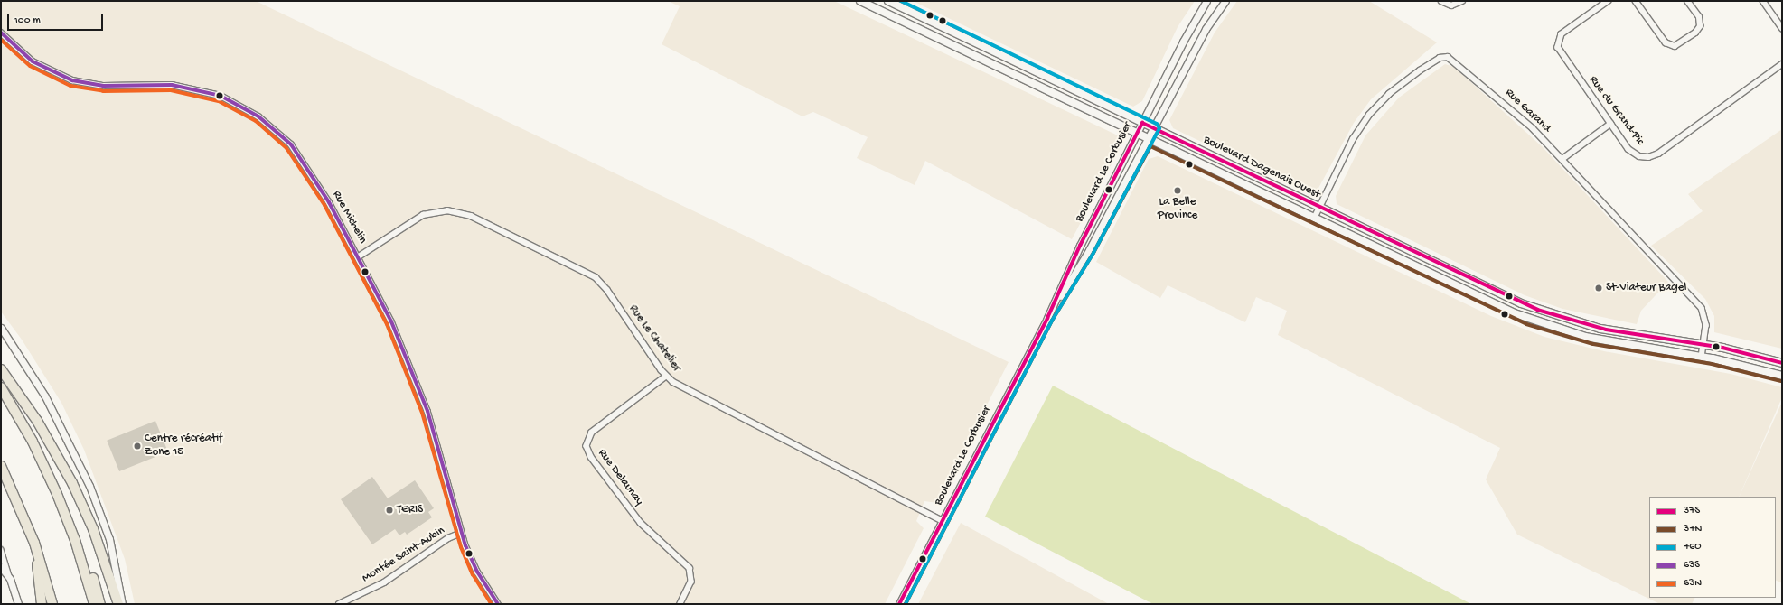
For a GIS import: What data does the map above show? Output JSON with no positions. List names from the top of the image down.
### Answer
{
  "streets": {
    "main road": ["Boulevard Dagenais Ouest"],
    "street": [
      "Rue Garand",
      "Rue du Grand-Pic",
      "Boulevard Le Corbusier",
      "Rue Michelin",
      "Rue Le Chatelier",
      "Rue Delaunay",
      "Montée Saint-Aubin"
    ]
  },
  "crossings": [
    ["Rue Garand", "Boulevard Dagenais Ouest"],
    ["Boulevard Dagenais Ouest", "Boulevard Le Corbusier"],
    ["Boulevard Le Corbusier", "Rue Le Chatelier"],
    ["Rue Michelin", "Rue Le Chatelier"],
    ["Rue Michelin", "Montée Saint-Aubin"],
    ["Rue Le Chatelier", "Rue Delaunay"]
  ],
  "places": [
    "La Belle Province",
    "St-Viateur Bagel",
    "Centre récréatif Zone 15",
    "TERIS"
  ],
  "lines": [
    "transit line 76O",
    "transit line 63S",
    "transit line 63N",
    "transit line 37S",
    "transit line 37N"
  ],
  "legend": [
    "37S",
    "37N",
    "76O",
    "63S",
    "63N"
  ],
  "scale_bar": "100 m"
}
